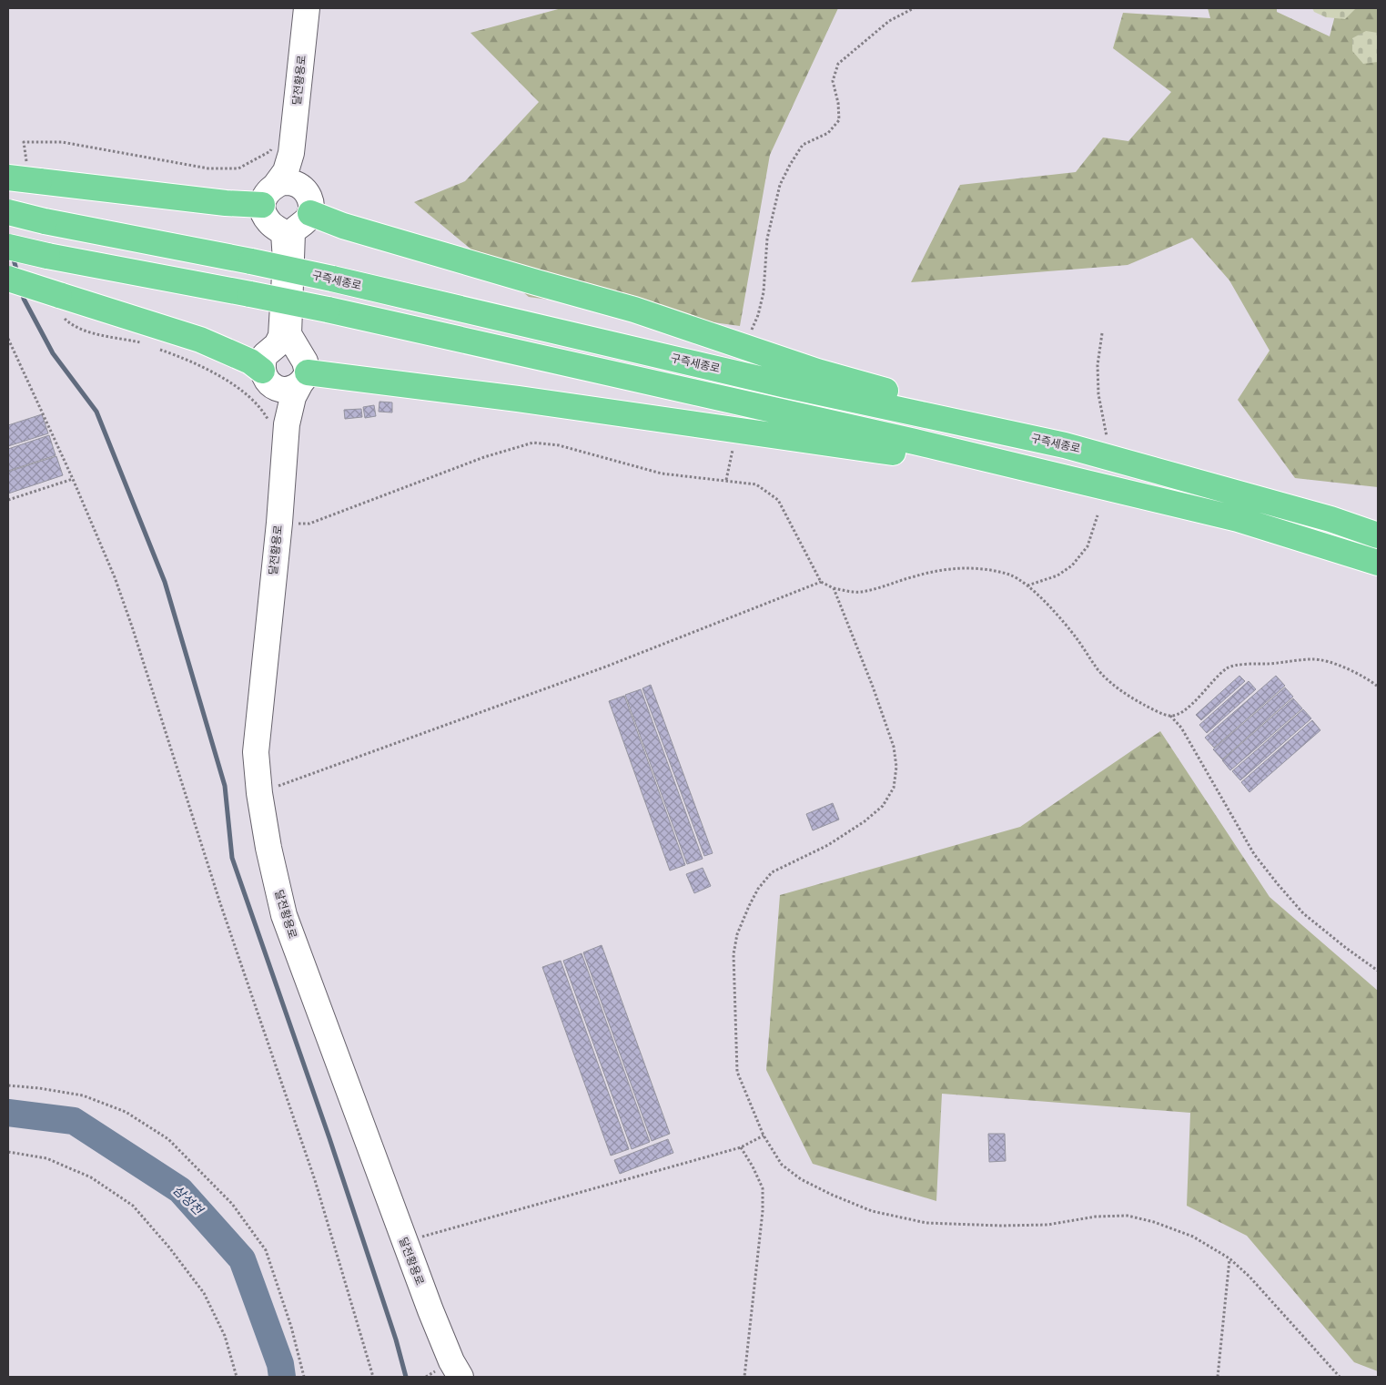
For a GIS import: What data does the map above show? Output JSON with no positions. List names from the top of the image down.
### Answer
{
  "streets": {
    "highway": ["구즉세종로"],
    "main road": ["달전황용로"]
  },
  "water": ["삼성천"]
}
